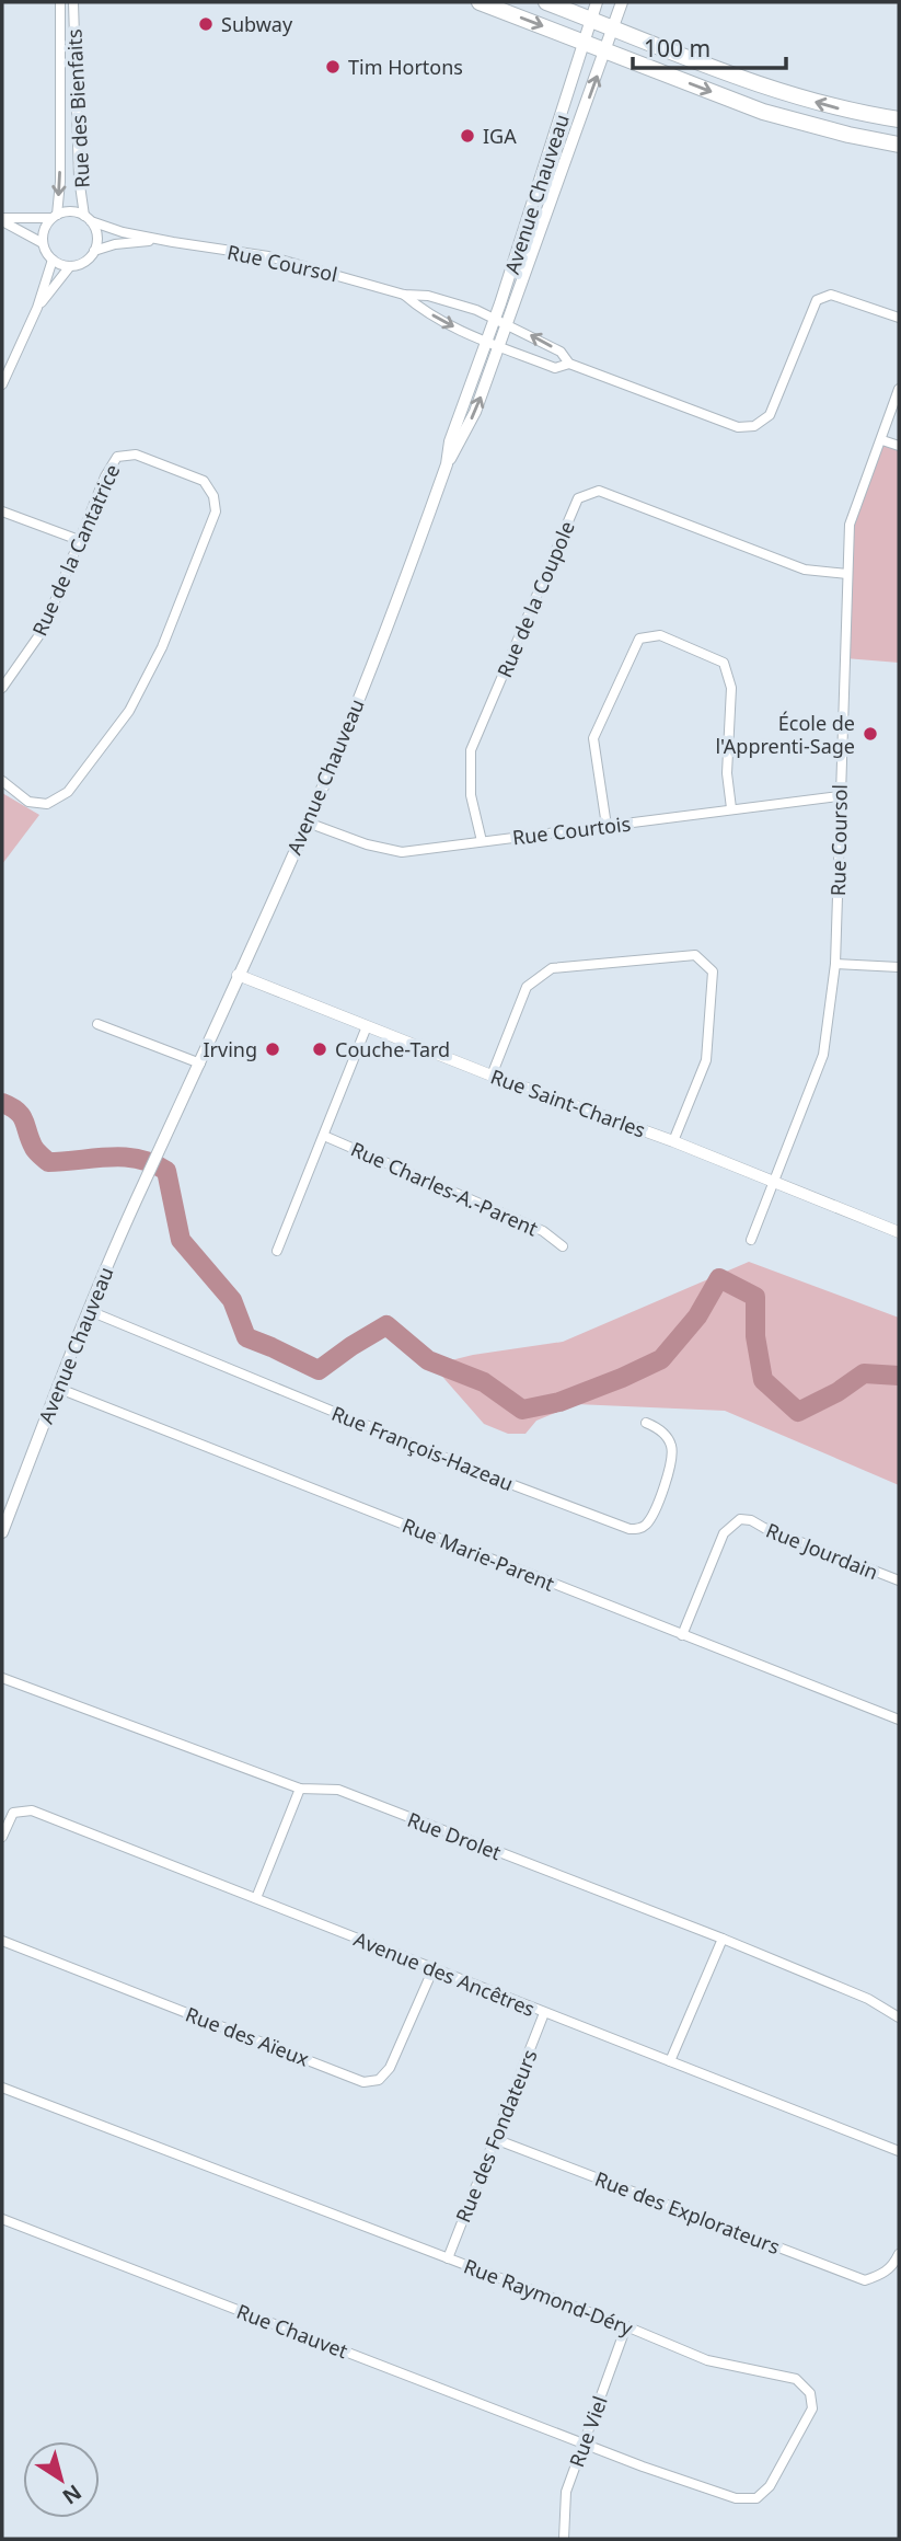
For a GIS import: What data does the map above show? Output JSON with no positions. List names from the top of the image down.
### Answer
{
  "streets": {
    "main road": ["Avenue Chauveau"],
    "street": [
      "Rue des Bienfaits",
      "Rue Coursol",
      "Rue de la Cantatrice",
      "Rue de la Coupole",
      "Rue Courtois",
      "Rue Saint-Charles",
      "Rue Charles-A.-Parent",
      "Rue François-Hazeau",
      "Rue Jourdain",
      "Rue Marie-Parent",
      "Rue Drolet",
      "Avenue des Ancêtres",
      "Rue des Aïeux",
      "Rue des Fondateurs",
      "Rue des Explorateurs",
      "Rue Raymond-Déry",
      "Rue Chauvet",
      "Rue Viel"
    ]
  },
  "crossings": [
    ["Rue des Bienfaits", "Rue Coursol"],
    ["Avenue Chauveau", "Rue Coursol"],
    ["Avenue Chauveau", "Rue Courtois"],
    ["Avenue Chauveau", "Rue Saint-Charles"],
    ["Avenue Chauveau", "Rue François-Hazeau"],
    ["Avenue Chauveau", "Rue Marie-Parent"],
    ["Rue Coursol", "Rue de la Coupole"],
    ["Rue Coursol", "Rue Courtois"],
    ["Rue Coursol", "Rue Saint-Charles"],
    ["Rue de la Coupole", "Rue Courtois"],
    ["Rue Jourdain", "Rue Marie-Parent"],
    ["Avenue des Ancêtres", "Rue des Aïeux"],
    ["Avenue des Ancêtres", "Rue des Fondateurs"],
    ["Rue des Fondateurs", "Rue des Explorateurs"],
    ["Rue des Fondateurs", "Rue Raymond-Déry"],
    ["Rue Raymond-Déry", "Rue Chauvet"],
    ["Rue Raymond-Déry", "Rue Viel"],
    ["Rue Chauvet", "Rue Viel"]
  ],
  "places": [
    "Subway",
    "Tim Hortons",
    "IGA",
    "École de l'Apprenti-Sage",
    "Irving",
    "Couche-Tard"
  ],
  "scale_bar": "100 m",
  "north": "bottom right"
}
